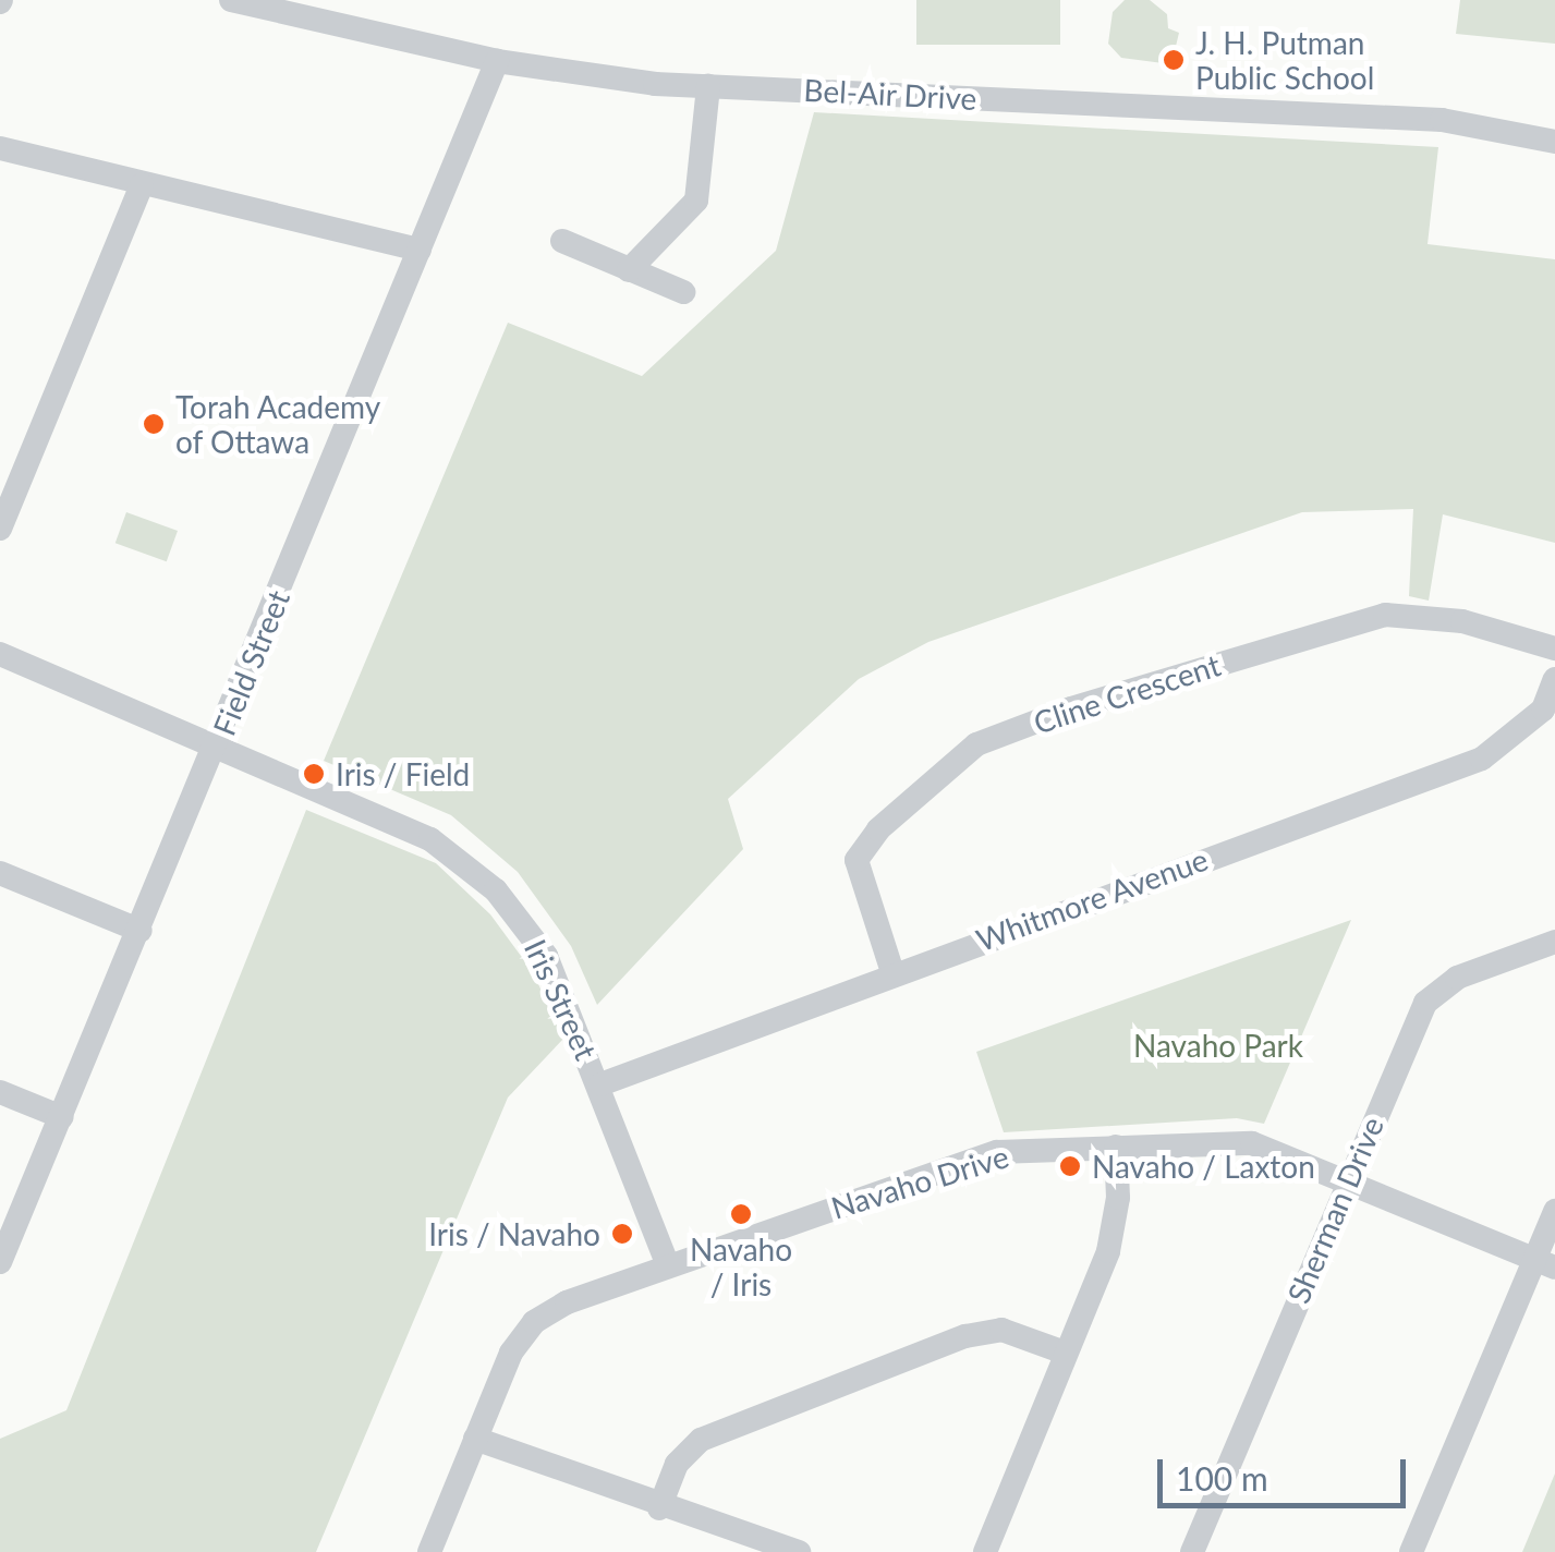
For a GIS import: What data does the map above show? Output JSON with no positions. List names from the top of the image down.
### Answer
{
  "streets": {
    "street": [
      "Bel-Air Drive",
      "Field Street",
      "Cline Crescent",
      "Whitmore Avenue",
      "Iris Street",
      "Navaho Drive",
      "Sherman Drive"
    ]
  },
  "crossings": [
    ["Bel-Air Drive", "Field Street"],
    ["Field Street", "Iris Street"],
    ["Cline Crescent", "Whitmore Avenue"],
    ["Whitmore Avenue", "Iris Street"],
    ["Iris Street", "Navaho Drive"],
    ["Navaho Drive", "Sherman Drive"]
  ],
  "parks": ["Navaho Park"],
  "places": [
    "J. H. Putman Public School",
    "Torah Academy of Ottawa",
    "Iris / Field",
    "Navaho / Laxton",
    "Navaho / Iris",
    "Iris / Navaho"
  ],
  "scale_bar": "100 m"
}
